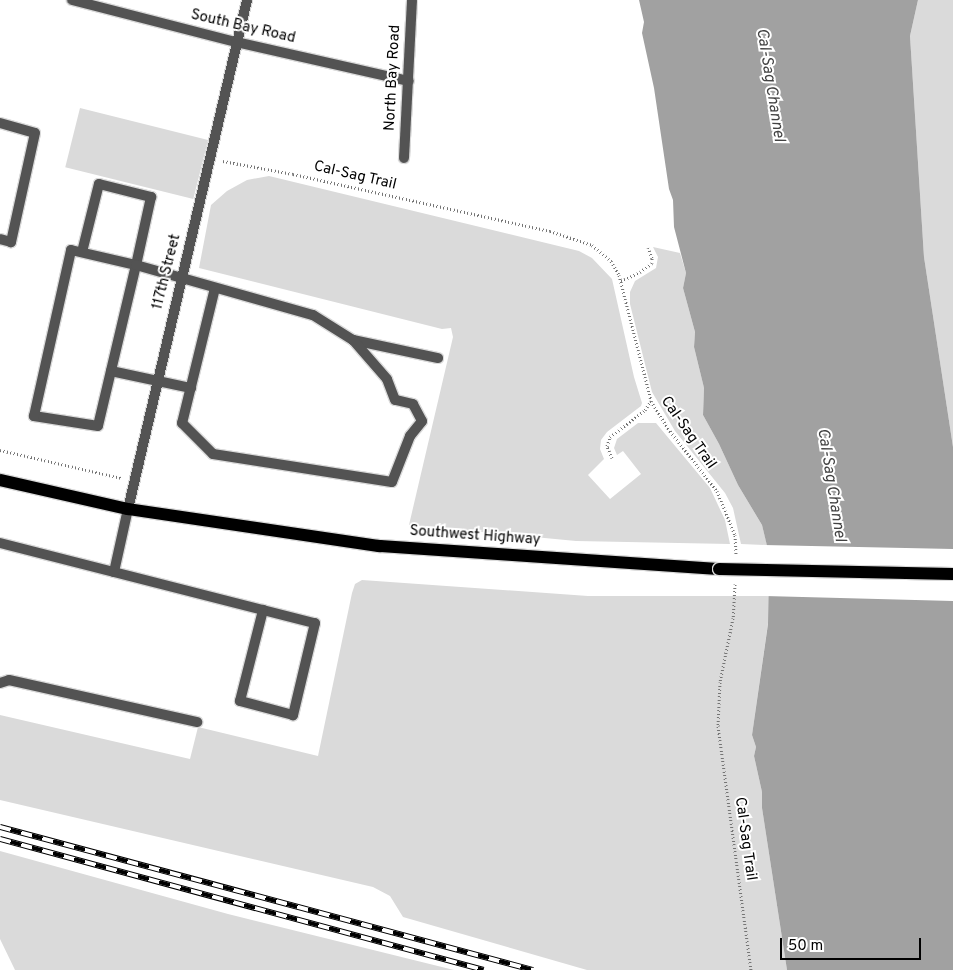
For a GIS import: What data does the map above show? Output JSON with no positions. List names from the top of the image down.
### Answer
{
  "streets": {
    "main road": ["Southwest Highway"],
    "street": ["South Bay Road", "North Bay Road", "117th Street"],
    "path": ["Cal-Sag Trail"]
  },
  "crossings": [
    ["South Bay Road", "North Bay Road"],
    ["South Bay Road", "117th Street"],
    ["Cal-Sag Trail", "117th Street"],
    ["117th Street", "Southwest Highway"]
  ],
  "water": ["Cal-Sag Channel"],
  "scale_bar": "50 m"
}
